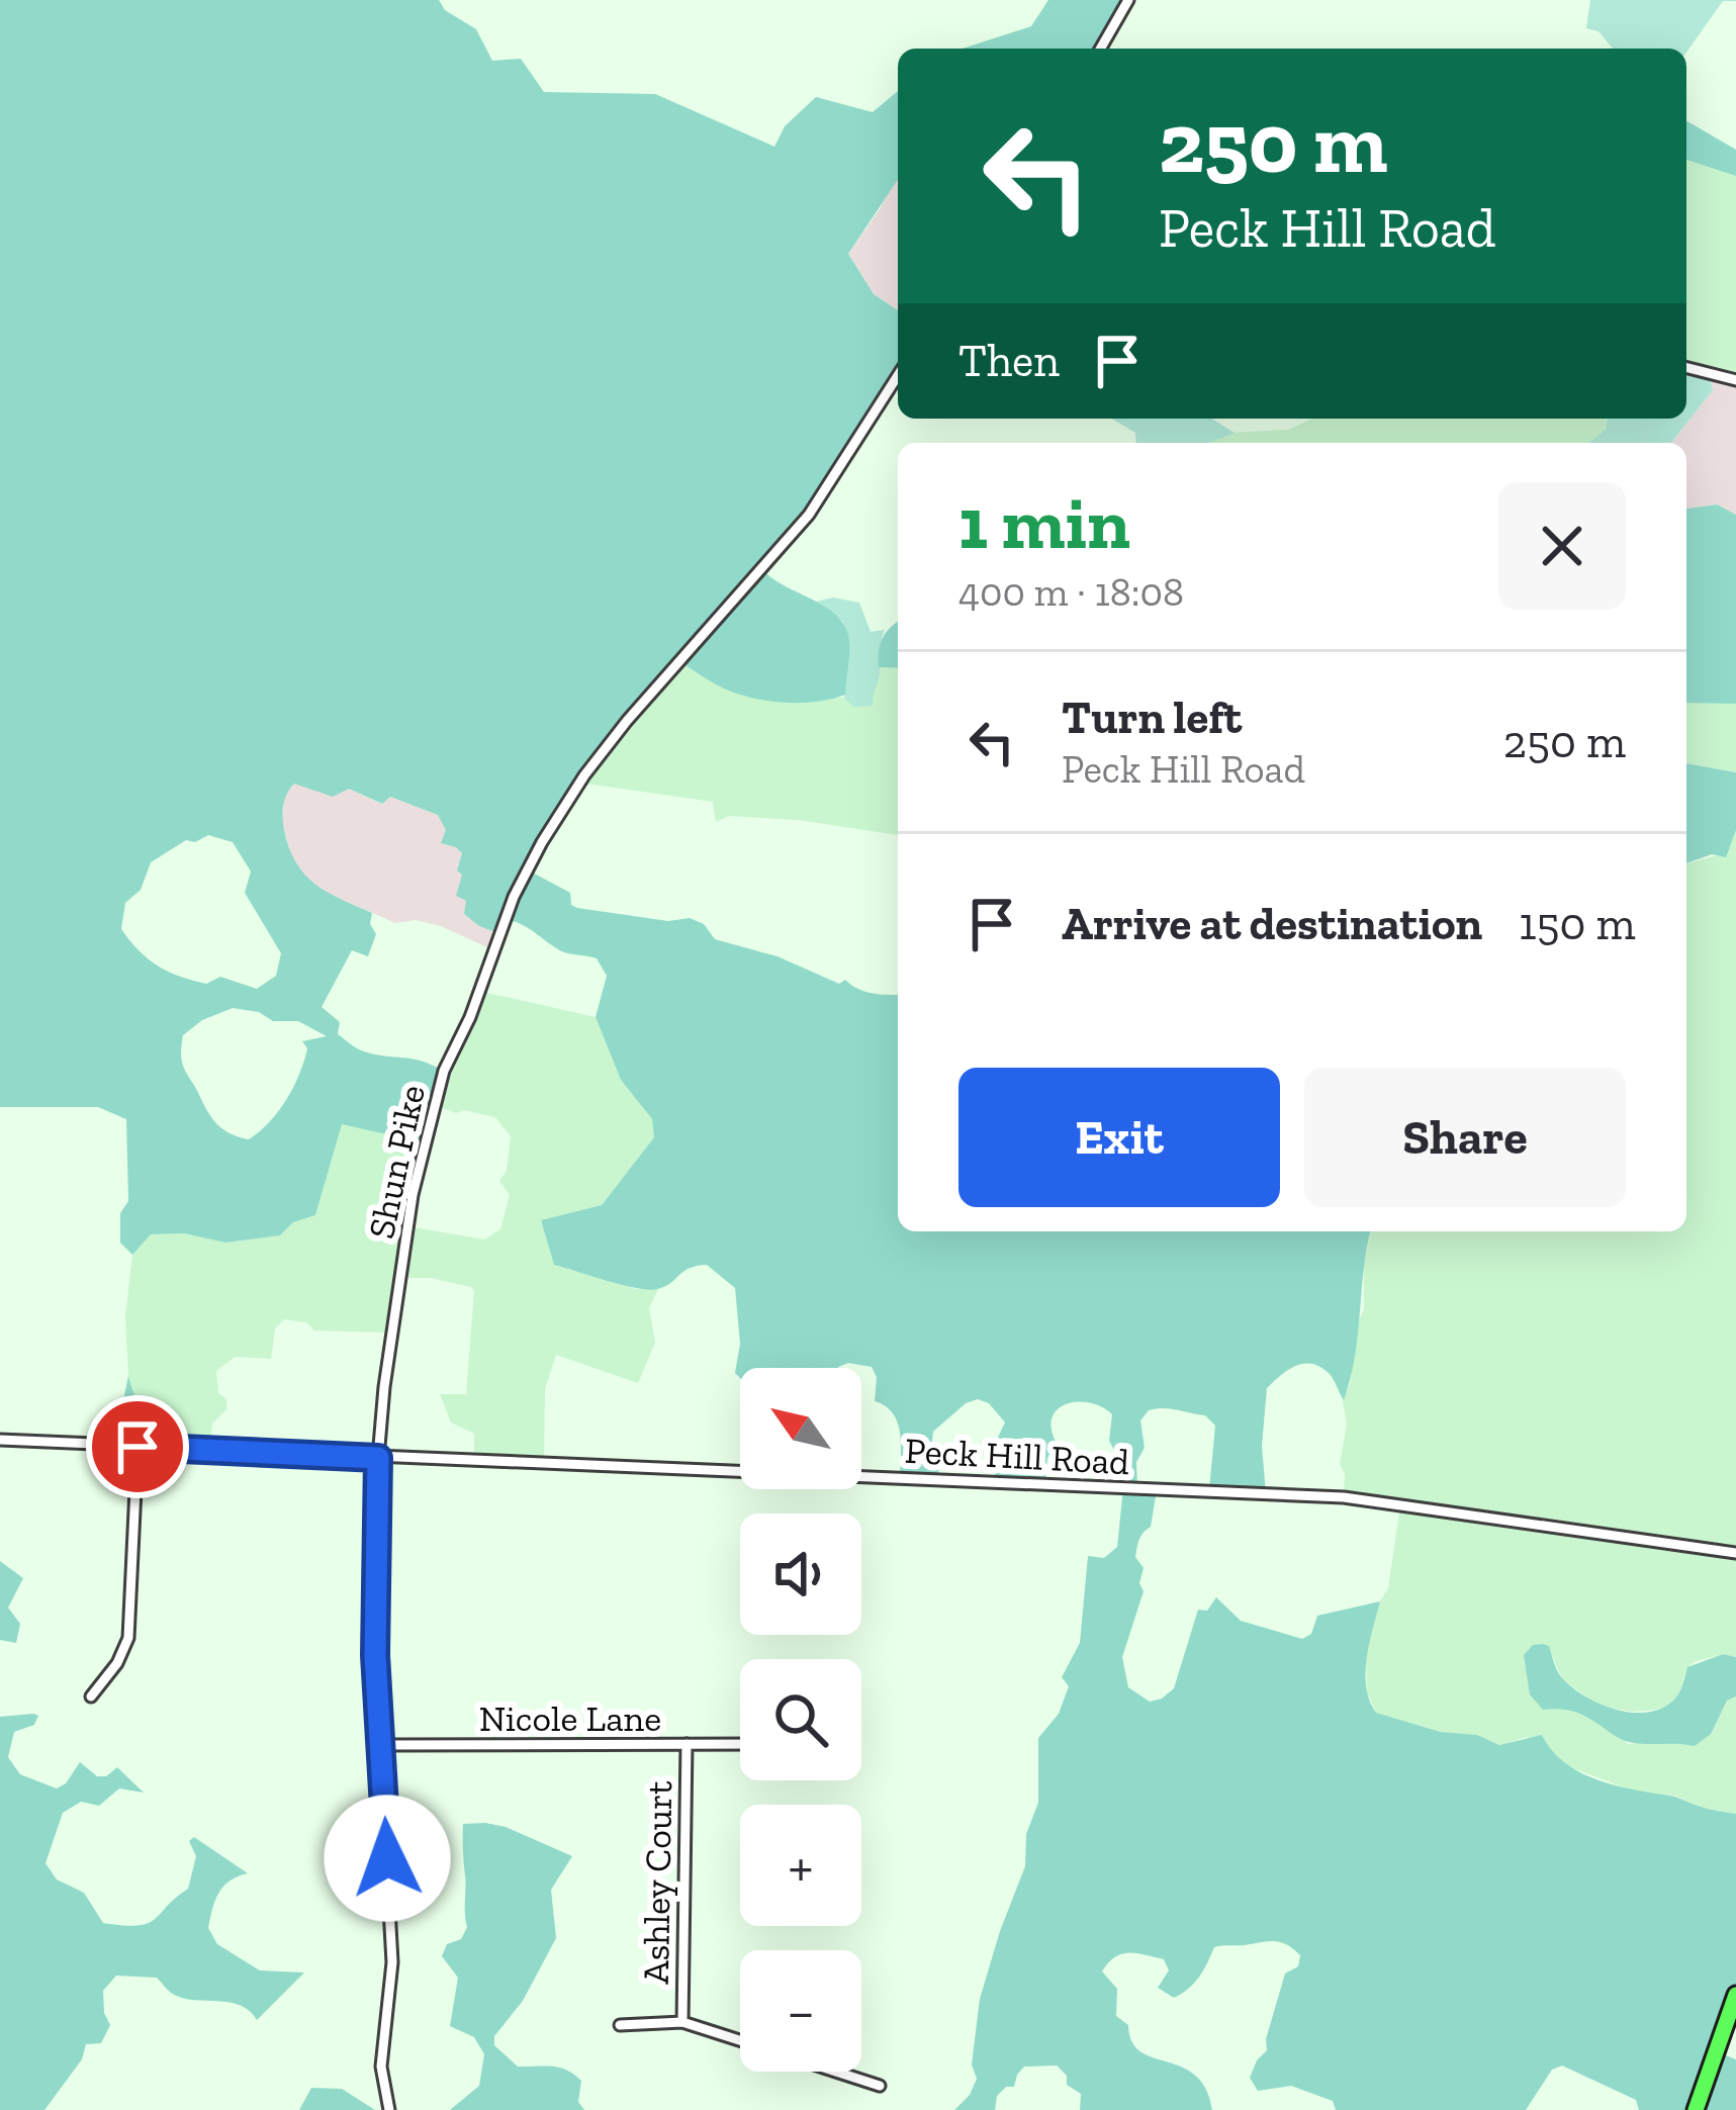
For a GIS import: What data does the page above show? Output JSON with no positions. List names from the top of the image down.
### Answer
{
  "streets": {
    "street": [
      "Shun Pike",
      "Peck Hill Road",
      "Nicole Lane",
      "Ashley Court"
    ]
  },
  "crossings": [
    ["Shun Pike", "Peck Hill Road"],
    ["Shun Pike", "Nicole Lane"],
    ["Nicole Lane", "Ashley Court"]
  ],
  "north": "top left",
  "page": {
    "turn": ["250 m", "Peck Hill Road"],
    "then": "Then",
    "heading": ["1 min", "400 m · 18:08"],
    "list": [
      {
        "name": "Turn left",
        "note": "Peck Hill Road",
        "value": "250 m"
      },
      {
        "name": "Arrive at destination",
        "value": "150 m"
      }
    ],
    "buttons": ["Exit", "Share"],
    "map_buttons": ["+", "−"]
  }
}
